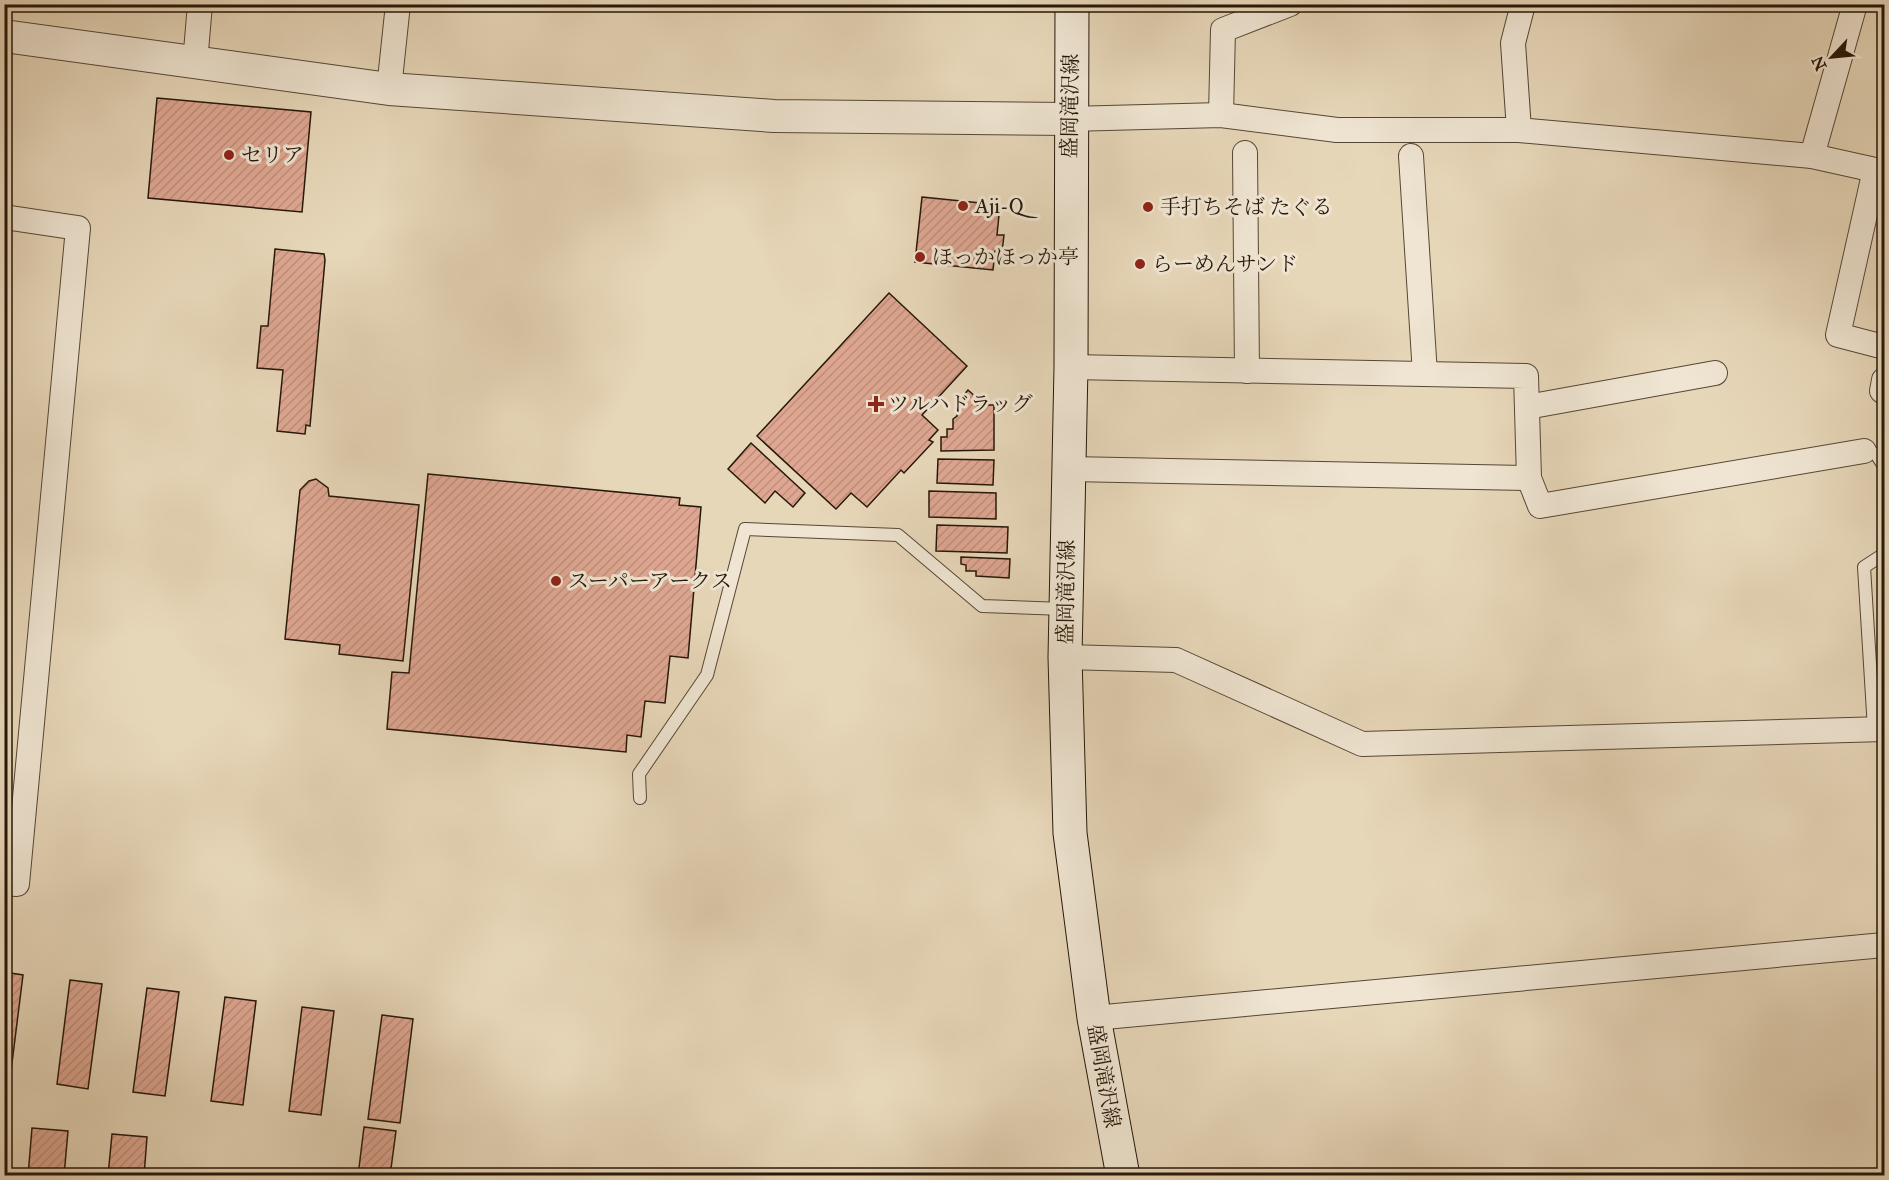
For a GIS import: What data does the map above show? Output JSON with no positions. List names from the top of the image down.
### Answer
{
  "streets": {
    "main road": ["盛岡滝沢線"]
  },
  "places": {
    "other": [
      "セリア",
      "Aji-Q",
      "手打ちそば たぐる",
      "ほっかほっか亭",
      "らーめんサンド",
      "スーパーアークス"
    ],
    "health": ["ツルハドラッグ"]
  },
  "north": "bottom left"
}
